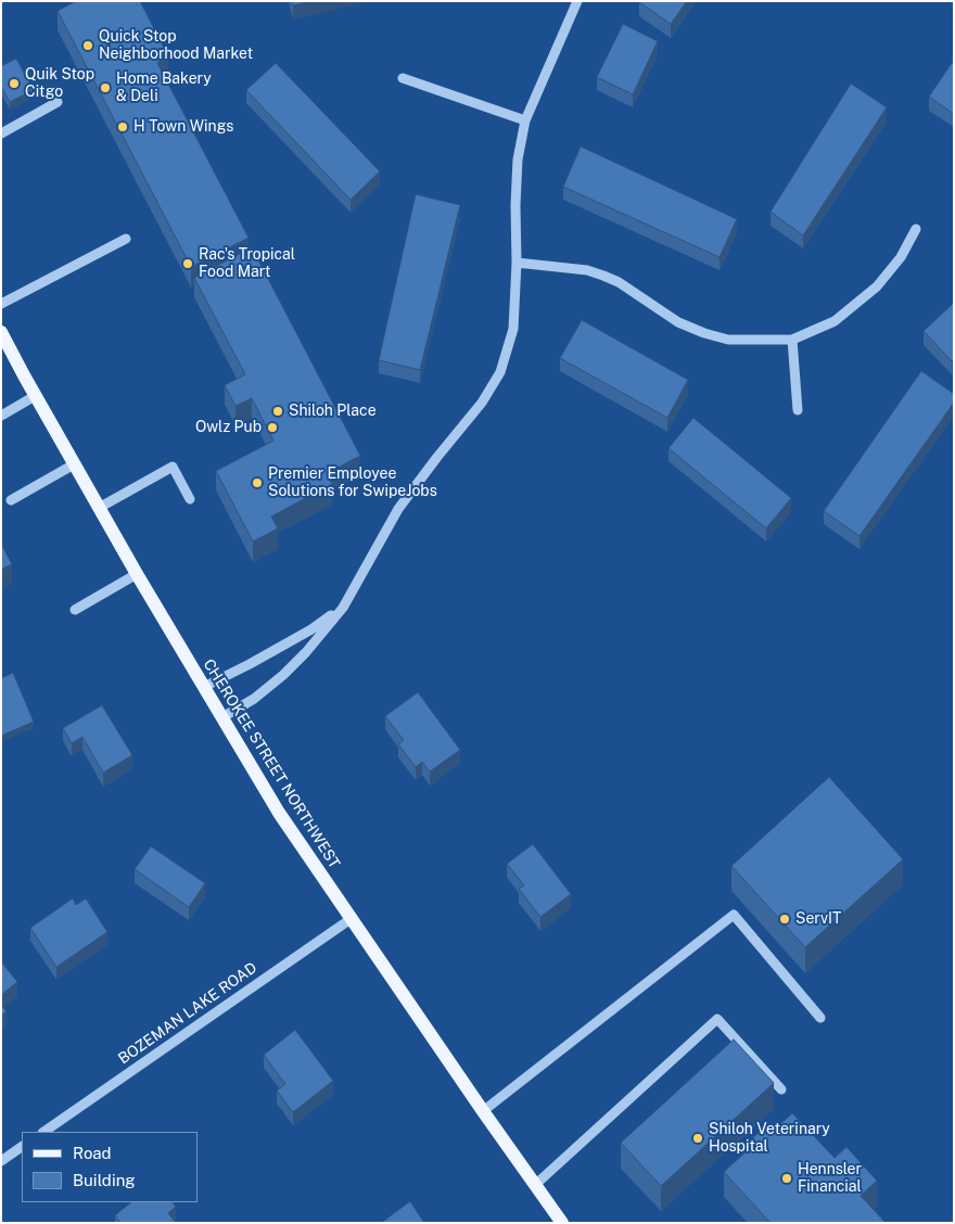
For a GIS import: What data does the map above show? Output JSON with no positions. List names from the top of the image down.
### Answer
{
  "streets": {
    "main road": ["CHEROKEE STREET NORTHWEST"],
    "street": ["BOZEMAN LAKE ROAD"]
  },
  "crossings": [
    ["CHEROKEE STREET NORTHWEST", "BOZEMAN LAKE ROAD"]
  ],
  "places": [
    "Quick Stop Neighborhood Market",
    "Quik Stop Citgo",
    "Home Bakery & Deli",
    "H Town Wings",
    "Rac's Tropical Food Mart",
    "Shiloh Place",
    "Owlz Pub",
    "Premier Employee Solutions for SwipeJobs",
    "ServIT",
    "Shiloh Veterinary Hospital",
    "Hennsler Financial"
  ],
  "legend": ["Road", "Building"]
}
